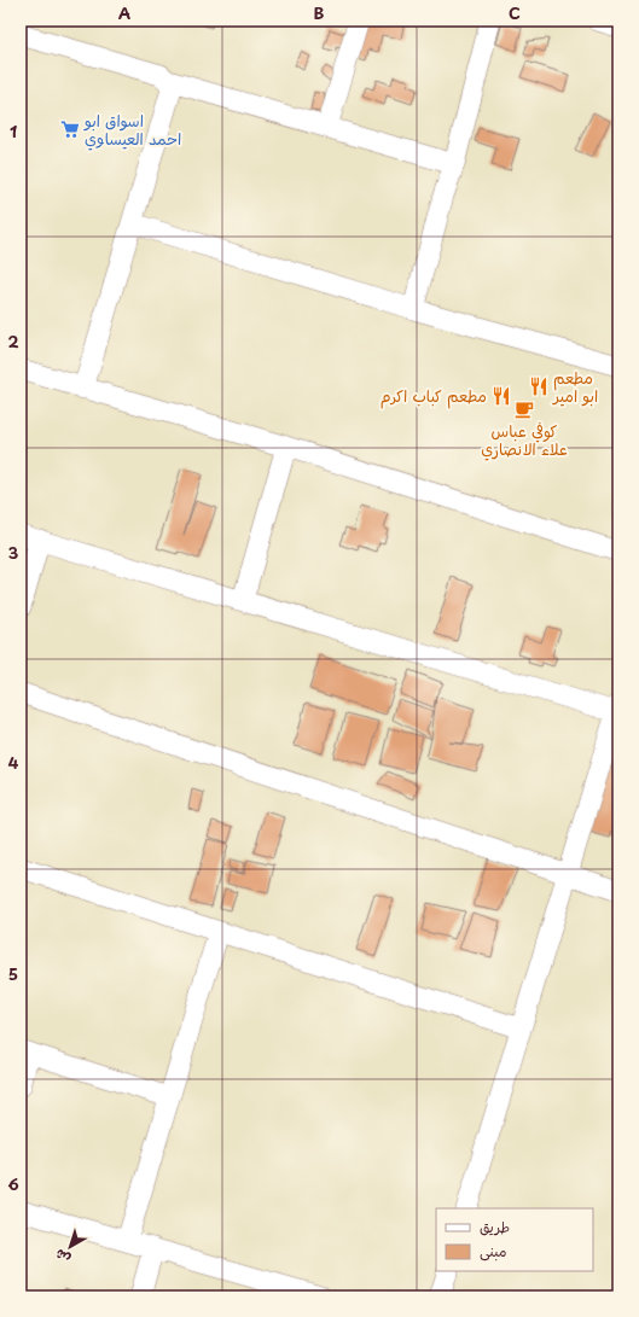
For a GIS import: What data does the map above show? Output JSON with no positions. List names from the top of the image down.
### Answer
{
  "places": {
    "supermarket": ["اسواق ابو احمد العيساوي"],
    "restaurant": ["مطعم ابو امير", "مطعم كباب اكرم"],
    "cafe": ["كوفي عباس علاء الانصاري"]
  },
  "legend": ["طريق", "مبنى"],
  "north": "bottom left",
  "grid": {
    "columns": ["A", "B", "C"],
    "rows": [
      "1",
      "2",
      "3",
      "4",
      "5",
      "6"
    ]
  }
}
